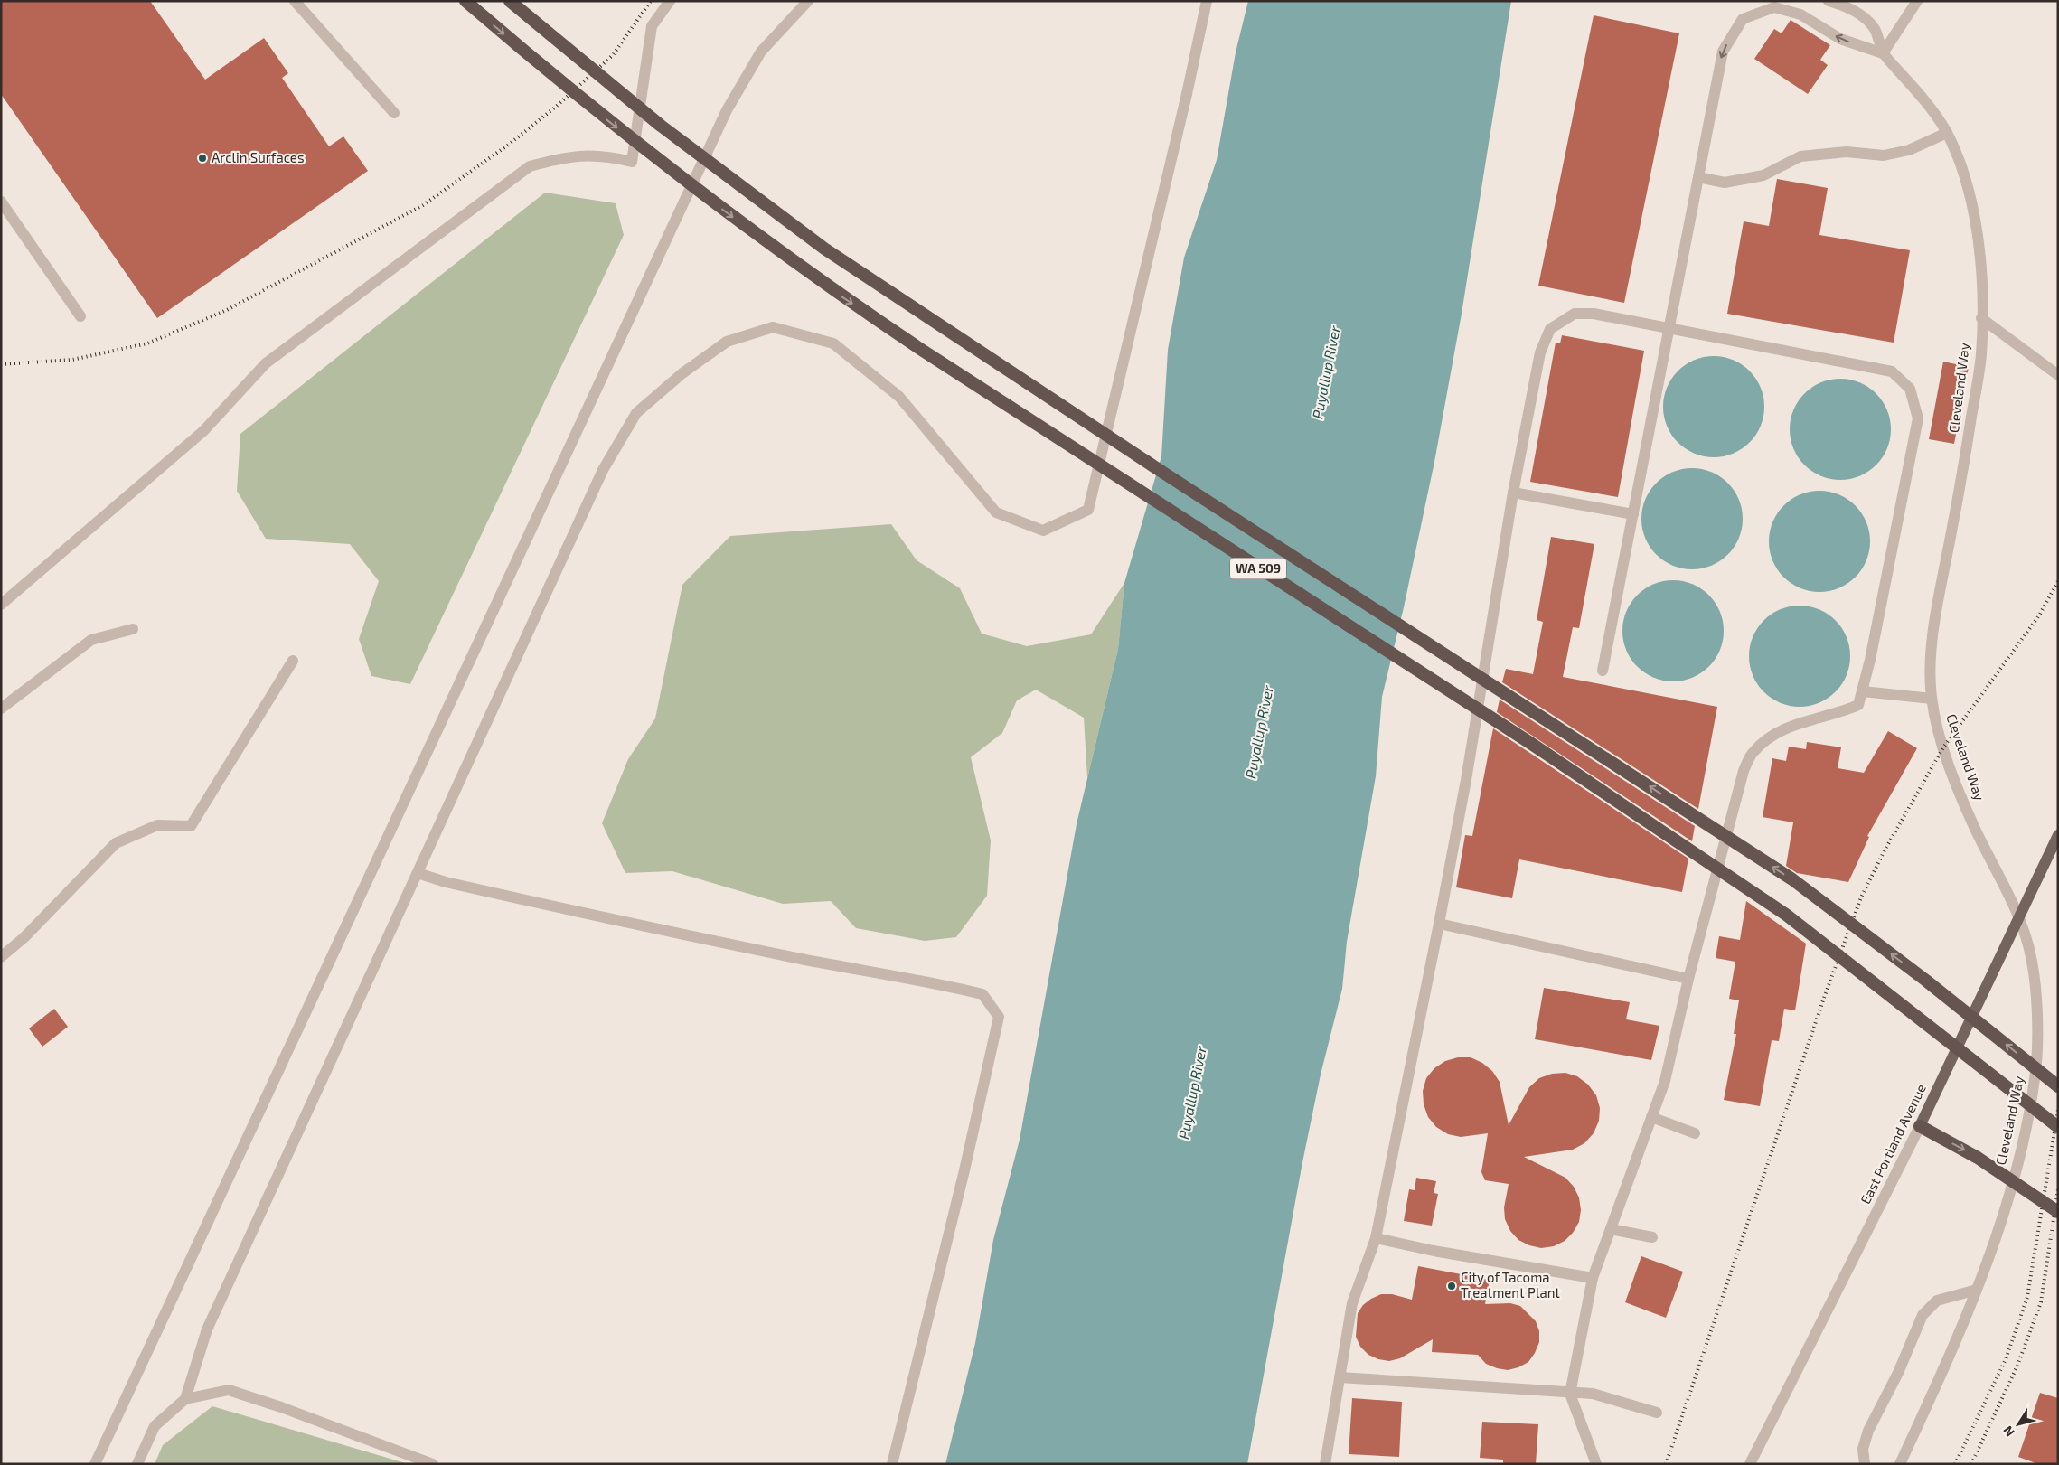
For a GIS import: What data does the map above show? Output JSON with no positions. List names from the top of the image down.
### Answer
{
  "streets": {
    "highway": ["WA 509"],
    "main road": ["East Portland Avenue"],
    "street": ["Cleveland Way"]
  },
  "water": ["Puyallup River"],
  "places": ["Arclin Surfaces", "City of Tacoma Treatment Plant"],
  "north": "bottom left"
}
